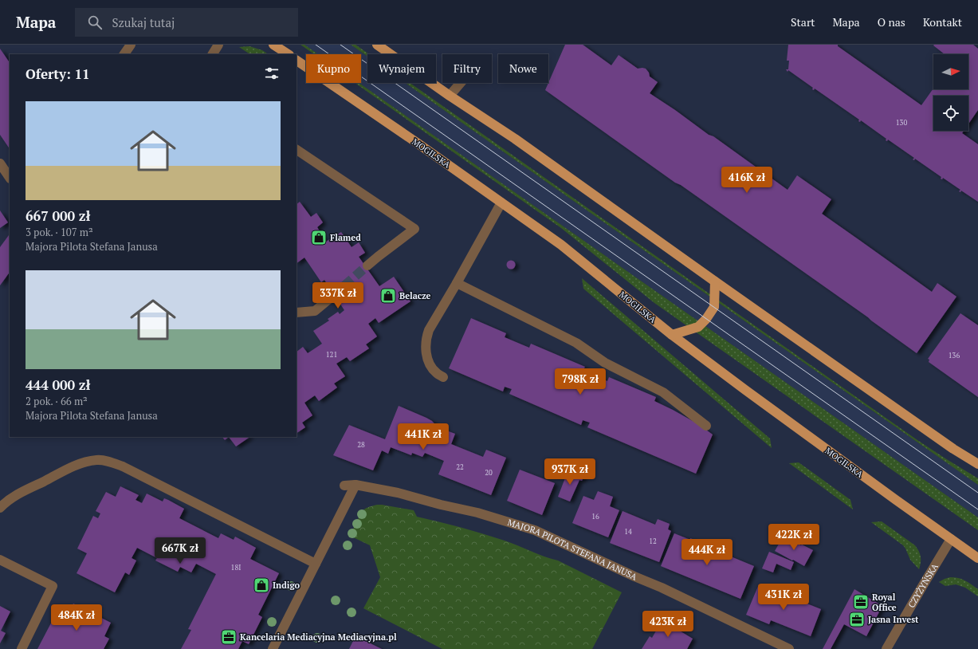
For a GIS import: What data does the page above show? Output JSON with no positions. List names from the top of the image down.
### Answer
{
  "streets": {
    "main road": ["MOGILSKA"],
    "street": ["MAJORA PILOTA STEFANA JANUSA", "CZYŻYŃSKA"]
  },
  "crossings": [
    ["MOGILSKA", "CZYŻYŃSKA"]
  ],
  "places": {
    "shop": ["Flamed", "Belacze", "Indigo"],
    "office": ["Royal Office", "Jasna Invest", "Kancelaria Mediacyjna Mediacyjna.pl"]
  },
  "house_numbers": [
    "130",
    "121",
    "136",
    "28",
    "22",
    "20",
    "16",
    "14",
    "12",
    "18I"
  ],
  "north": "right",
  "page": {
    "header": "Mapa",
    "search": "Szukaj tutaj",
    "nav": [
      "Start",
      "Mapa",
      "O nas",
      "Kontakt"
    ],
    "chip": [
      "Kupno",
      "Wynajem",
      "Filtry",
      "Nowe"
    ],
    "heading": "Oferty: 11",
    "list": [
      {
        "name": "667 000 zł",
        "note": "3 pok. · 107 m² · Majora Pilota Stefana Janusa"
      },
      {
        "name": "444 000 zł",
        "note": "2 pok. · 66 m² · Majora Pilota Stefana Janusa"
      }
    ],
    "price": [
      "416K zł",
      "337K zł",
      "798K zł",
      "441K zł",
      "937K zł",
      "422K zł",
      "667K zł",
      "444K zł",
      "431K zł",
      "484K zł",
      "423K zł"
    ]
  }
}
